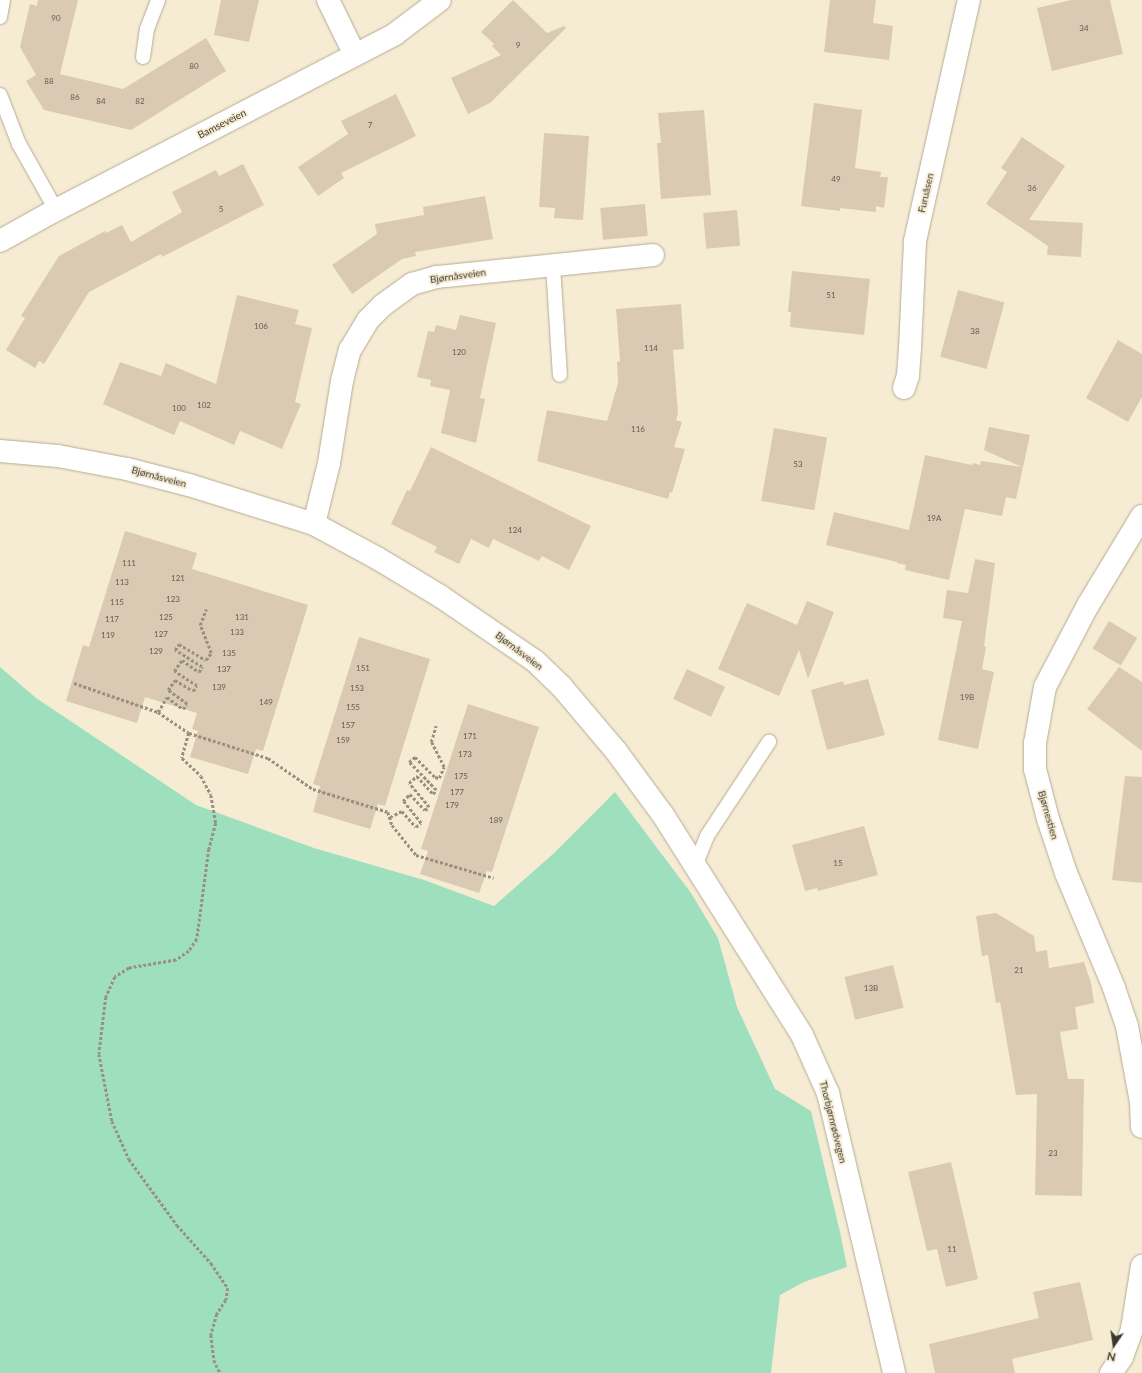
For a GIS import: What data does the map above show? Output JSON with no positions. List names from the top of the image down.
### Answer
{
  "streets": {
    "street": [
      "Bamseveien",
      "Furuåsen",
      "Bjørnåsveien",
      "Bjørnestien",
      "Thorbjørnrødvegen"
    ]
  },
  "crossings": [
    ["Bjørnåsveien", "Thorbjørnrødvegen"]
  ],
  "house_numbers": [
    "90",
    "34",
    "9",
    "80",
    "88",
    "86",
    "84",
    "82",
    "7",
    "49",
    "36",
    "5",
    "51",
    "106",
    "38",
    "114",
    "120",
    "102",
    "100",
    "116",
    "53",
    "19A",
    "124",
    "111",
    "121",
    "113",
    "123",
    "115",
    "125",
    "131",
    "117",
    "133",
    "127",
    "119",
    "129",
    "135",
    "151",
    "137",
    "139",
    "153",
    "19B",
    "149",
    "155",
    "157",
    "171",
    "159",
    "173",
    "175",
    "177",
    "179",
    "189",
    "15",
    "21",
    "13B",
    "23",
    "11"
  ],
  "north": "bottom"
}
